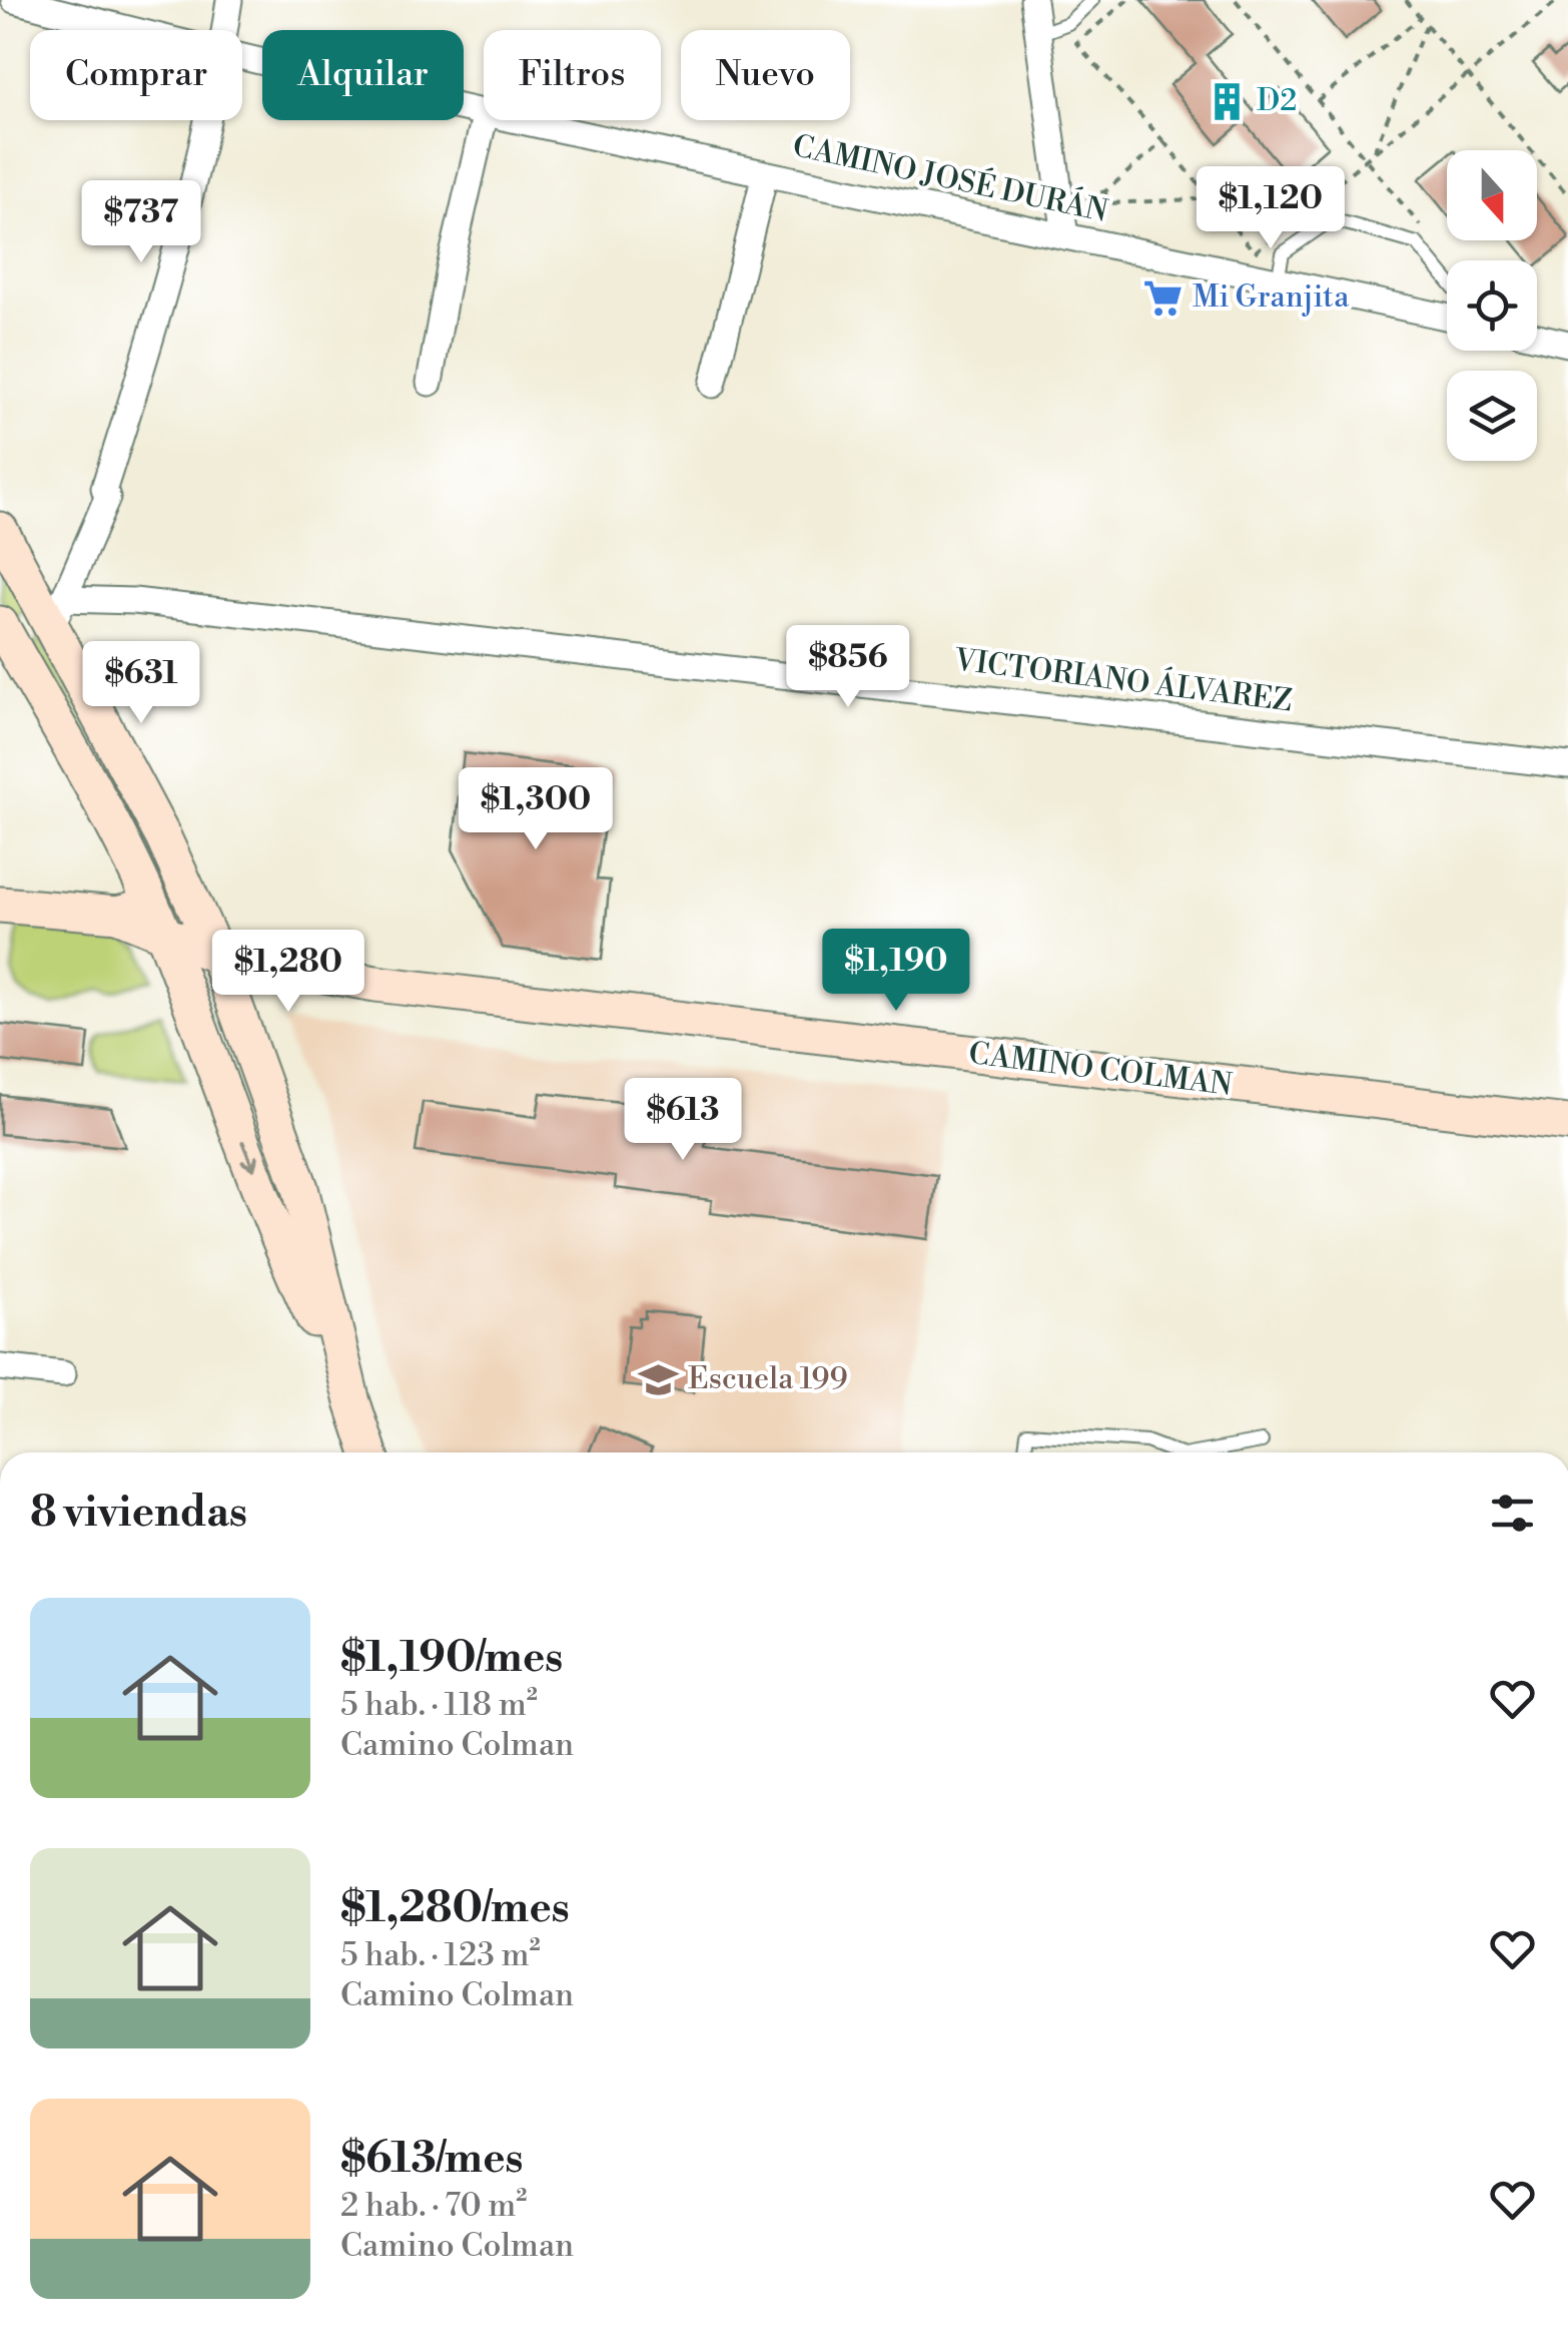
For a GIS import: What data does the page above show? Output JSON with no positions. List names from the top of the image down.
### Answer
{
  "streets": {
    "main road": ["CAMINO COLMAN"],
    "street": ["CAMINO JOSÉ DURÁN", "VICTORIANO ÁLVAREZ"]
  },
  "places": {
    "building": ["D2"],
    "supermarket": ["Mi Granjita"],
    "school or university": ["Escuela 199"]
  },
  "north": "bottom",
  "page": {
    "chip": [
      "Comprar",
      "Alquilar",
      "Filtros",
      "Nuevo"
    ],
    "price": [
      "$1,120",
      "$737",
      "$856",
      "$631",
      "$1,300",
      "$1,190",
      "$1,280",
      "$613"
    ],
    "heading": "8 viviendas",
    "list": [
      {
        "name": "$1,190/mes",
        "note": "5 hab. · 118 m² · Camino Colman"
      },
      {
        "name": "$1,280/mes",
        "note": "5 hab. · 123 m² · Camino Colman"
      },
      {
        "name": "$613/mes",
        "note": "2 hab. · 70 m² · Camino Colman"
      }
    ]
  }
}
